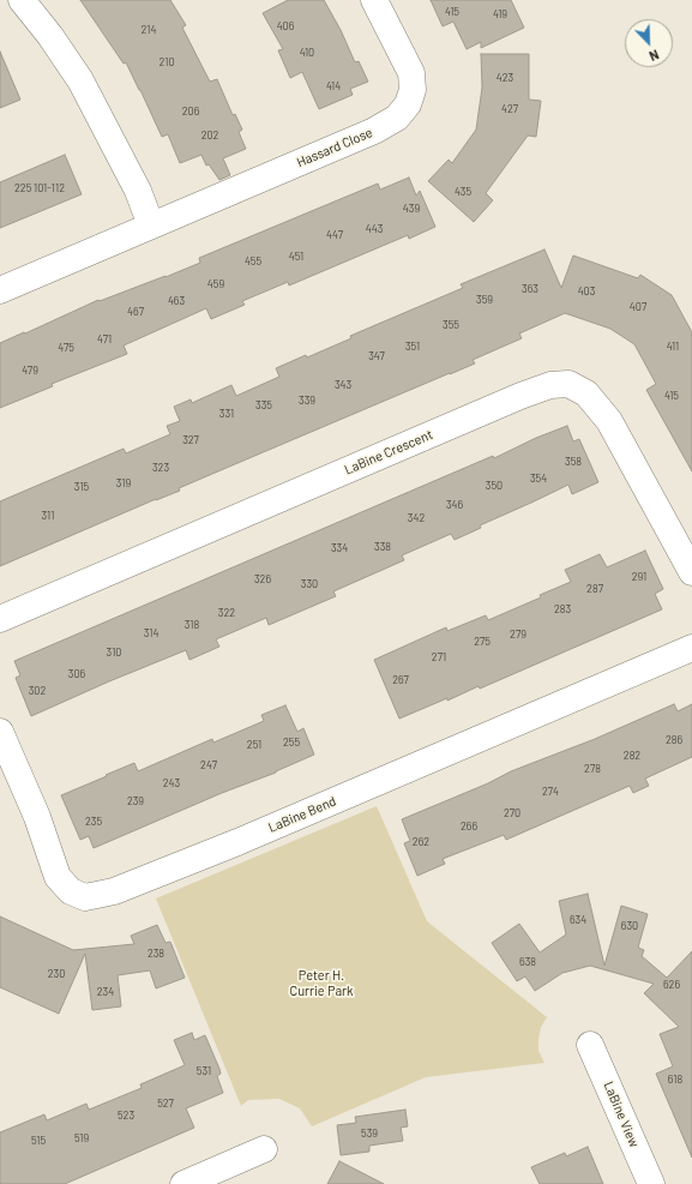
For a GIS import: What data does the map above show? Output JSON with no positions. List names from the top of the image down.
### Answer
{
  "streets": {
    "street": [
      "Hassard Close",
      "LaBine Crescent",
      "LaBine Bend",
      "LaBine View"
    ]
  },
  "parks": ["Peter H. Currie Park"],
  "house_numbers": [
    "415",
    "419",
    "406",
    "214",
    "410",
    "210",
    "423",
    "414",
    "427",
    "206",
    "202",
    "225 101-112",
    "435",
    "439",
    "443",
    "447",
    "451",
    "455",
    "459",
    "363",
    "403",
    "359",
    "463",
    "407",
    "467",
    "355",
    "471",
    "351",
    "411",
    "475",
    "347",
    "479",
    "343",
    "415",
    "339",
    "335",
    "331",
    "327",
    "358",
    "323",
    "354",
    "319",
    "350",
    "315",
    "346",
    "311",
    "342",
    "338",
    "334",
    "291",
    "326",
    "330",
    "287",
    "283",
    "322",
    "318",
    "314",
    "279",
    "275",
    "310",
    "271",
    "306",
    "267",
    "302",
    "286",
    "255",
    "251",
    "282",
    "247",
    "278",
    "243",
    "274",
    "239",
    "270",
    "235",
    "266",
    "262",
    "634",
    "630",
    "238",
    "638",
    "230",
    "626",
    "234",
    "531",
    "618",
    "527",
    "523",
    "539",
    "519",
    "515"
  ],
  "north": "bottom right"
}
